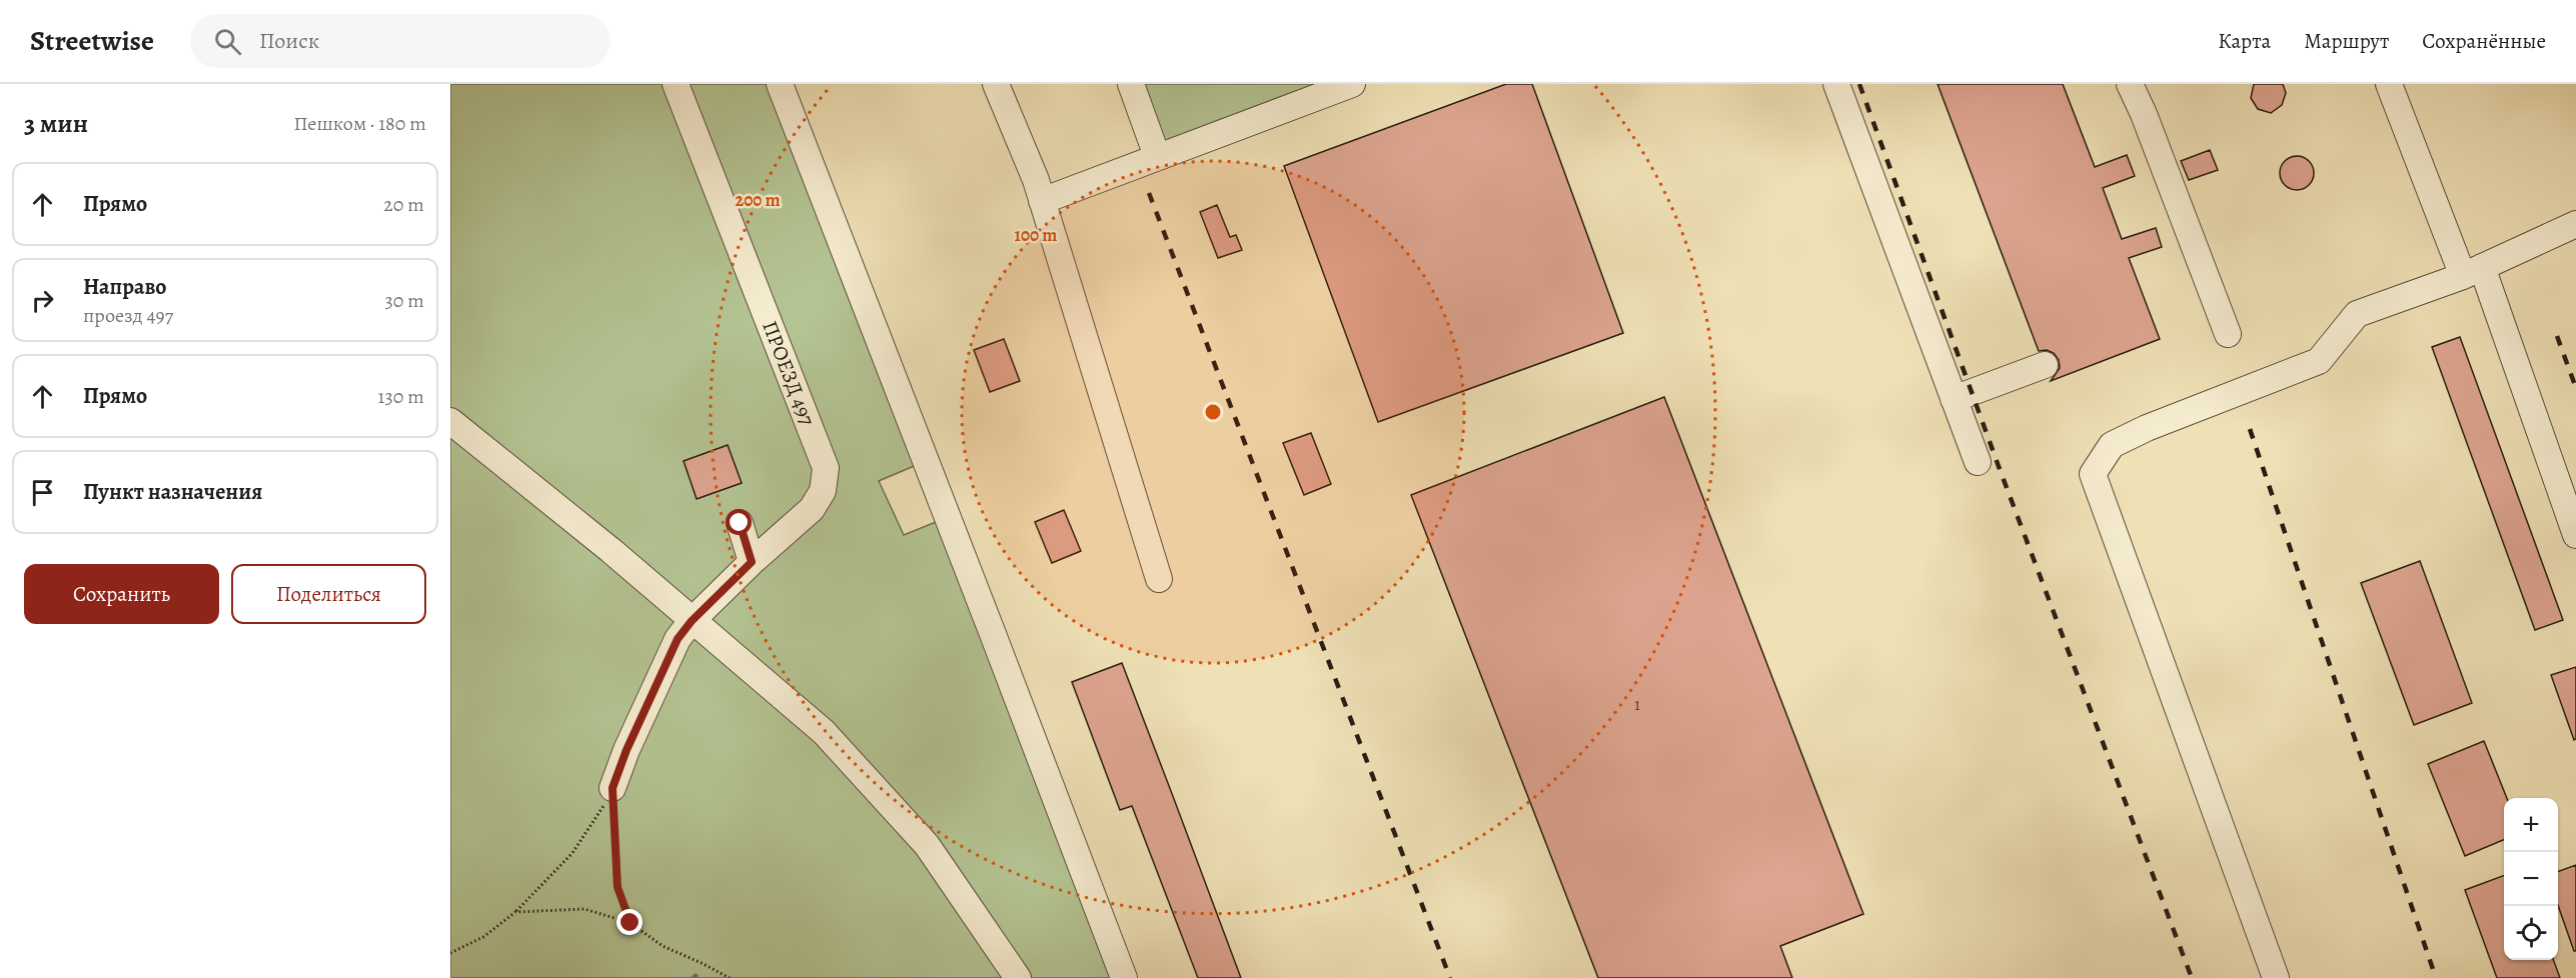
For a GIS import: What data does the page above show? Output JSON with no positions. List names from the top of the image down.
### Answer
{
  "streets": {
    "lane": ["ПРОЕЗД 497"]
  },
  "house_numbers": ["1"],
  "page": {
    "header": "Streetwise",
    "search": "Поиск",
    "nav": ["Карта", "Маршрут", "Сохранённые"],
    "heading": ["3 мин", "Пешком · 180 m"],
    "list": [
      ["Прямо", "20 m"],
      ["Направо", "проезд 497", "30 m"],
      ["Прямо", "130 m"],
      "Пункт назначения"
    ],
    "buttons": ["Сохранить", "Поделиться"],
    "map_buttons": ["+", "−"]
  },
  "rings": ["200 m", "100 m"]
}
